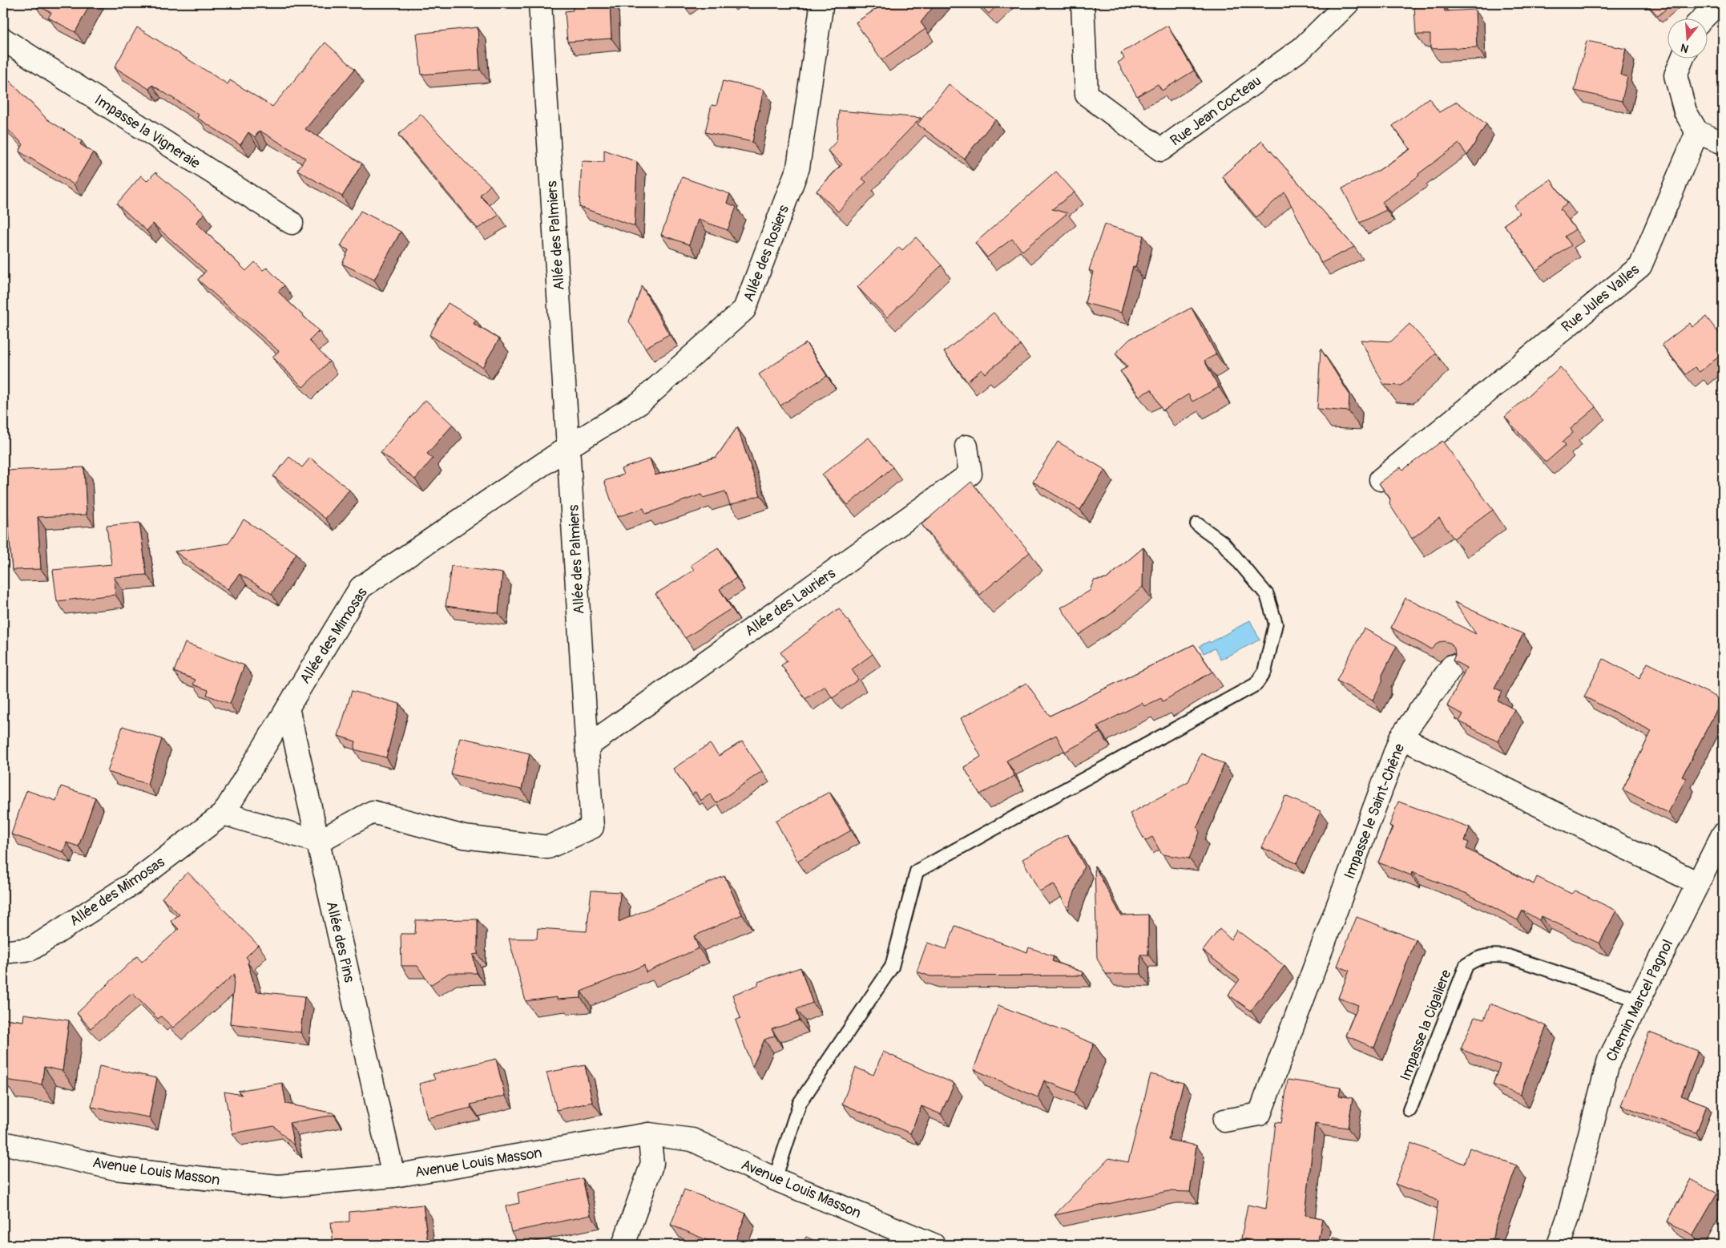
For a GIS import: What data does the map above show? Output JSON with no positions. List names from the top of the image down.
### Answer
{
  "streets": {
    "street": [
      "Rue Jean Cocteau",
      "Impasse la Vigneraie",
      "Allée des Palmiers",
      "Allée des Rosiers",
      "Rue Jules Valles",
      "Allée des Lauriers",
      "Allée des Mimosas",
      "Impasse le Saint-Chêne",
      "Allée des Pins",
      "Chemin Marcel Pagnol",
      "Avenue Louis Masson"
    ],
    "lane": ["Impasse la Cigaliere"]
  },
  "crossings": [
    ["Allée des Palmiers", "Allée des Rosiers"],
    ["Allée des Palmiers", "Allée des Lauriers"],
    ["Allée des Palmiers", "Allée des Mimosas"],
    ["Allée des Palmiers", "Allée des Pins"],
    ["Allée des Rosiers", "Allée des Mimosas"],
    ["Allée des Mimosas", "Allée des Pins"],
    ["Impasse le Saint-Chêne", "Chemin Marcel Pagnol"],
    ["Allée des Pins", "Avenue Louis Masson"],
    ["Chemin Marcel Pagnol", "Impasse la Cigaliere"]
  ],
  "north": "bottom"
}
